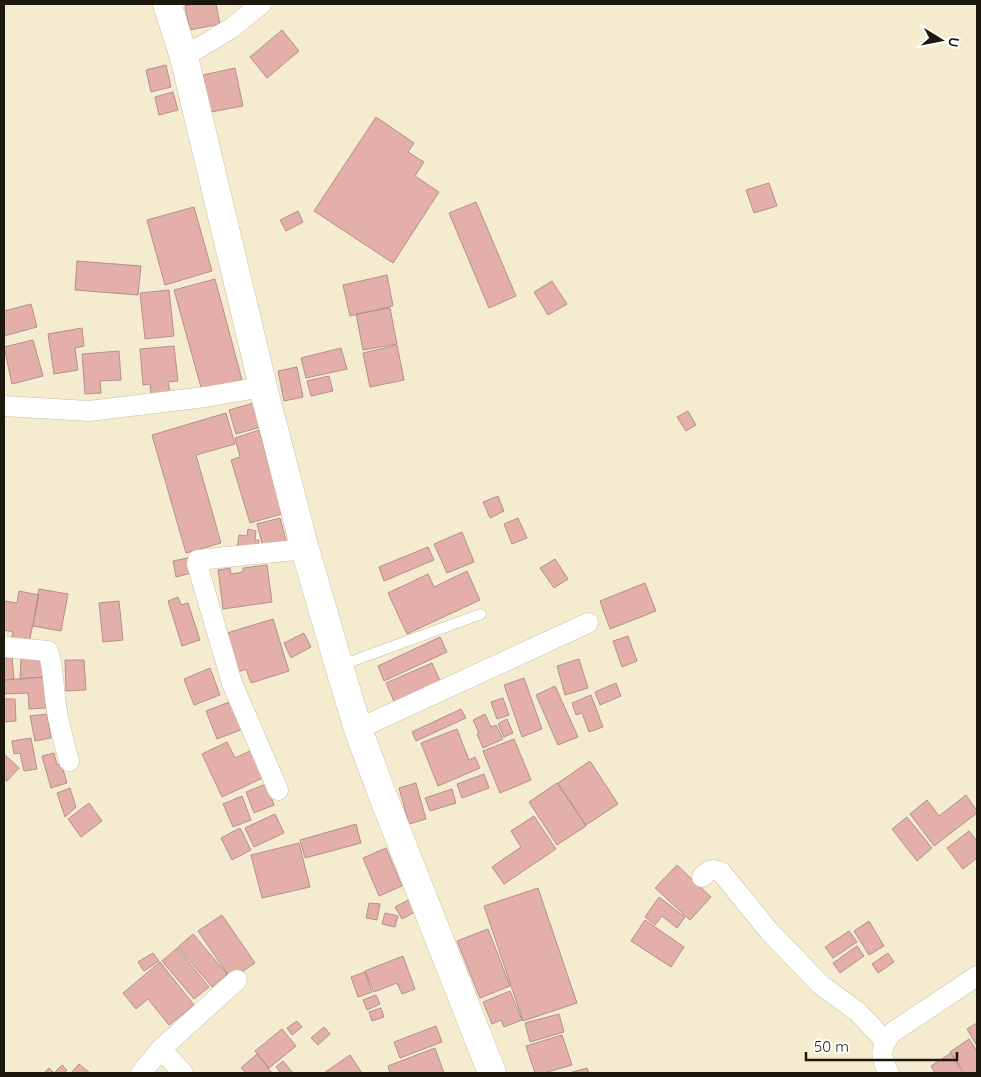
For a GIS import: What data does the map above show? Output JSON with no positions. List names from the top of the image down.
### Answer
{
  "scale_bar": "50 m",
  "north": "right"
}
